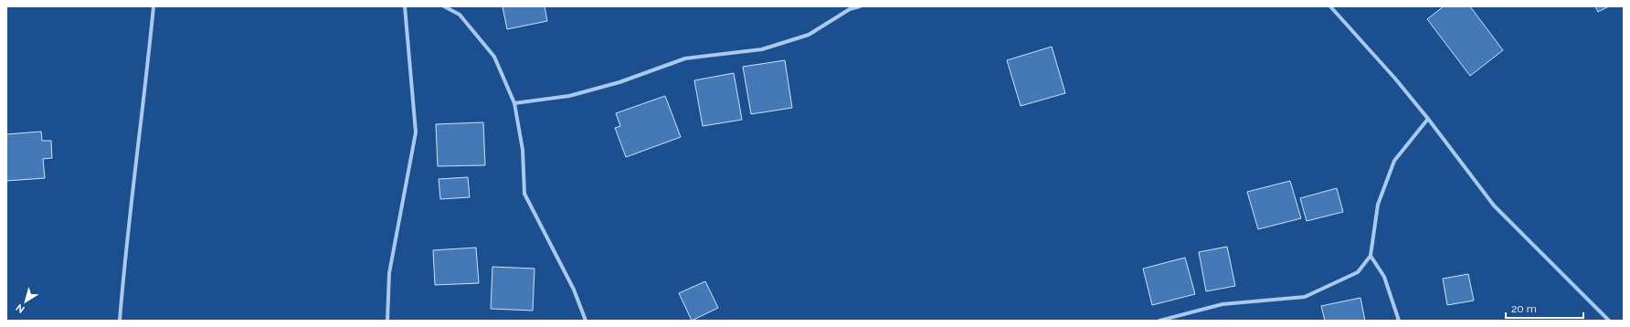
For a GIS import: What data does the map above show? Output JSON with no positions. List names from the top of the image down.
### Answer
{
  "scale_bar": "20 m",
  "north": "bottom left"
}
